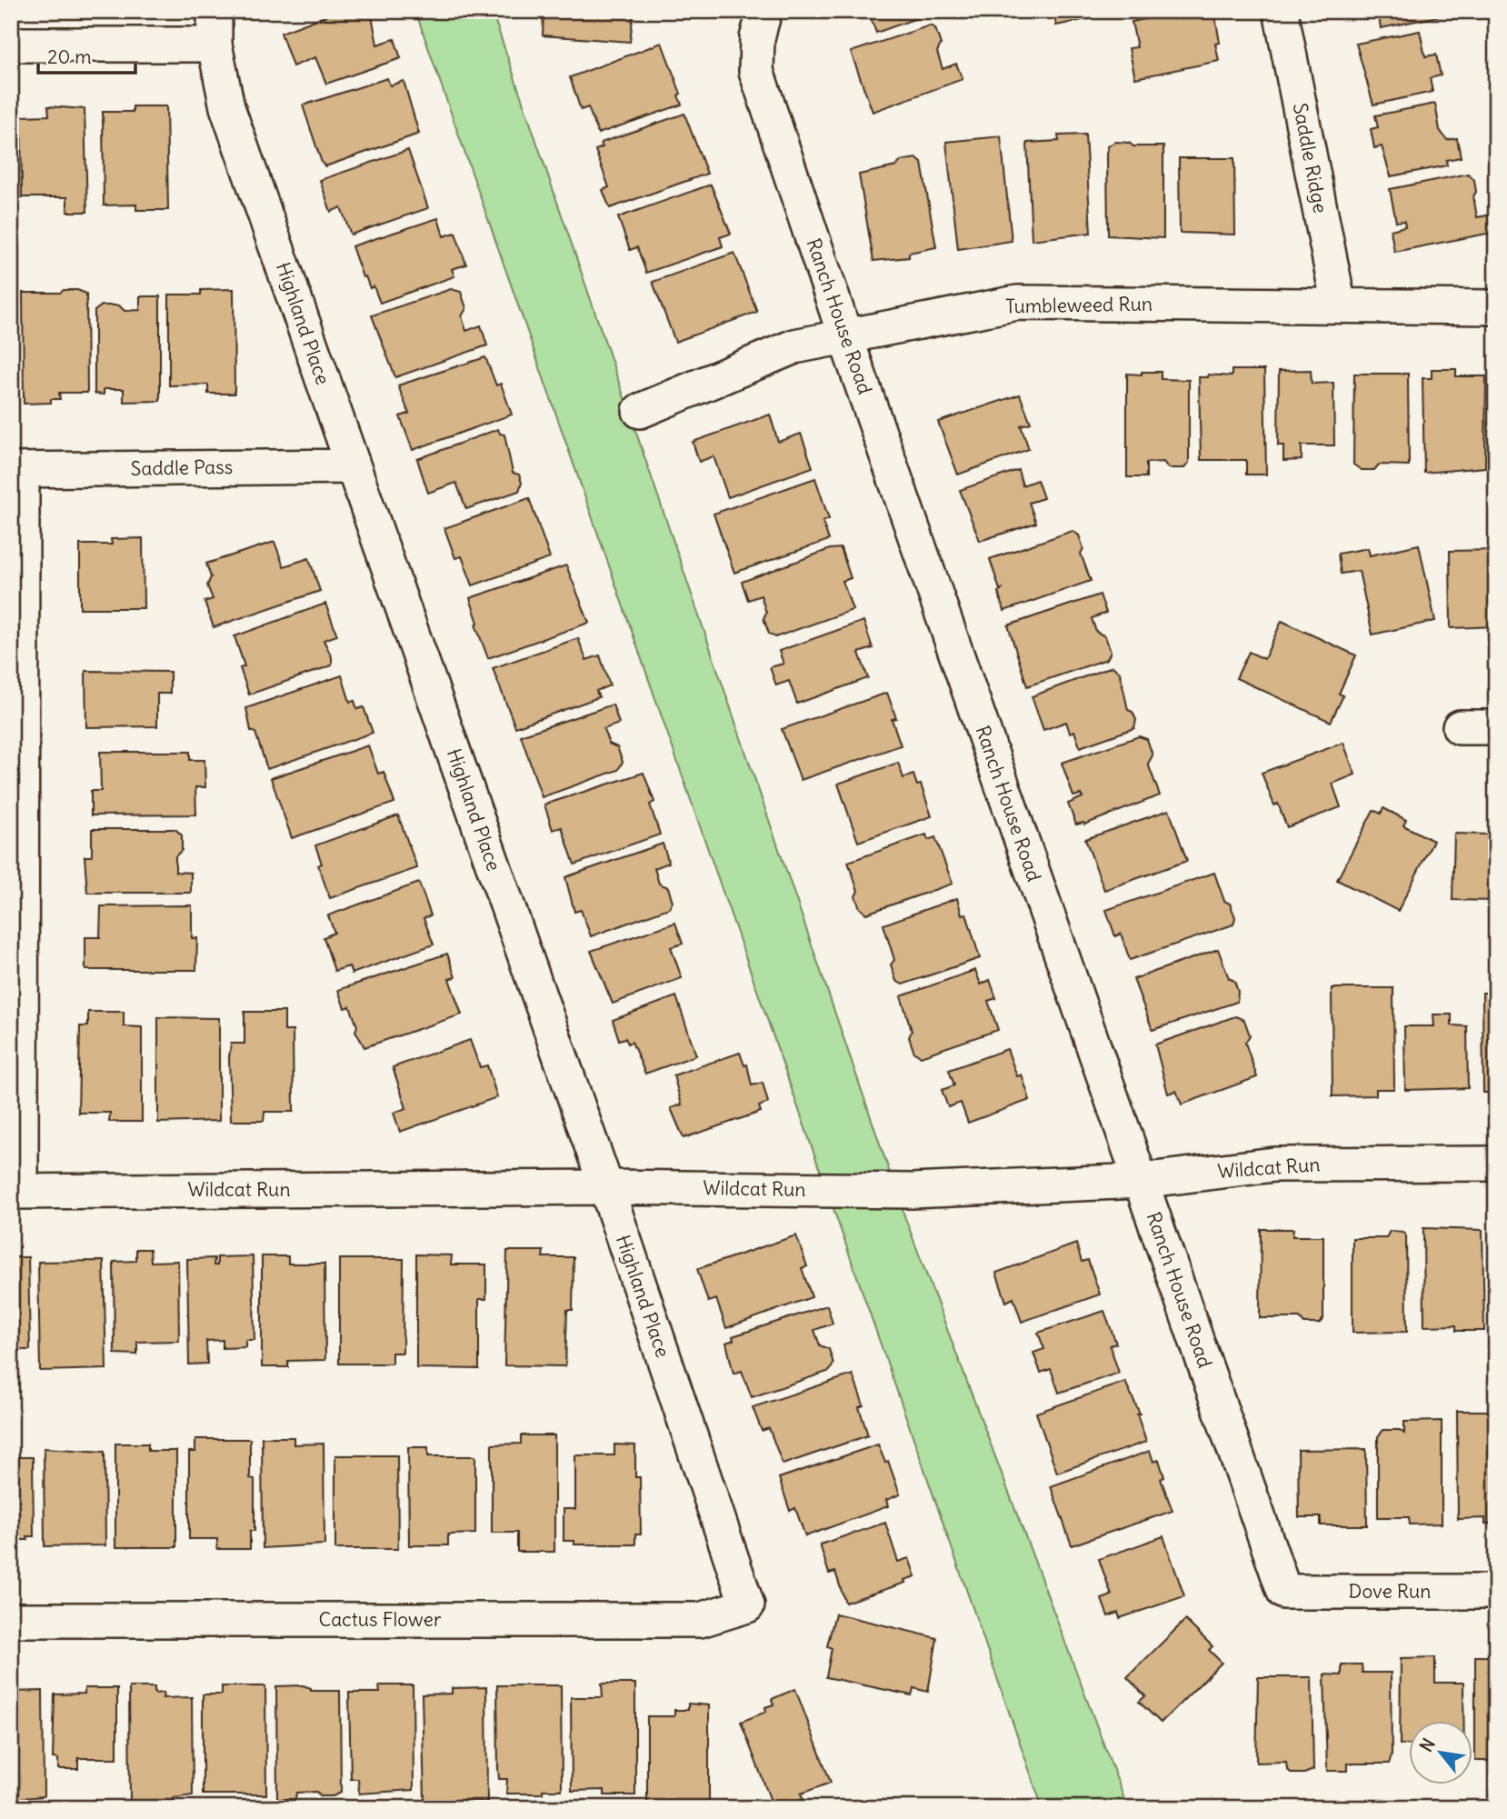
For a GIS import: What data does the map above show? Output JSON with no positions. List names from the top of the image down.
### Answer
{
  "streets": {
    "street": [
      "Saddle Ridge",
      "Tumbleweed Run",
      "Ranch House Road",
      "Highland Place",
      "Saddle Pass",
      "Wildcat Run",
      "Dove Run",
      "Cactus Flower"
    ]
  },
  "crossings": [
    ["Saddle Ridge", "Tumbleweed Run"],
    ["Tumbleweed Run", "Ranch House Road"],
    ["Ranch House Road", "Wildcat Run"],
    ["Ranch House Road", "Dove Run"],
    ["Highland Place", "Saddle Pass"],
    ["Highland Place", "Wildcat Run"],
    ["Highland Place", "Cactus Flower"]
  ],
  "scale_bar": "20 m",
  "north": "top left"
}
